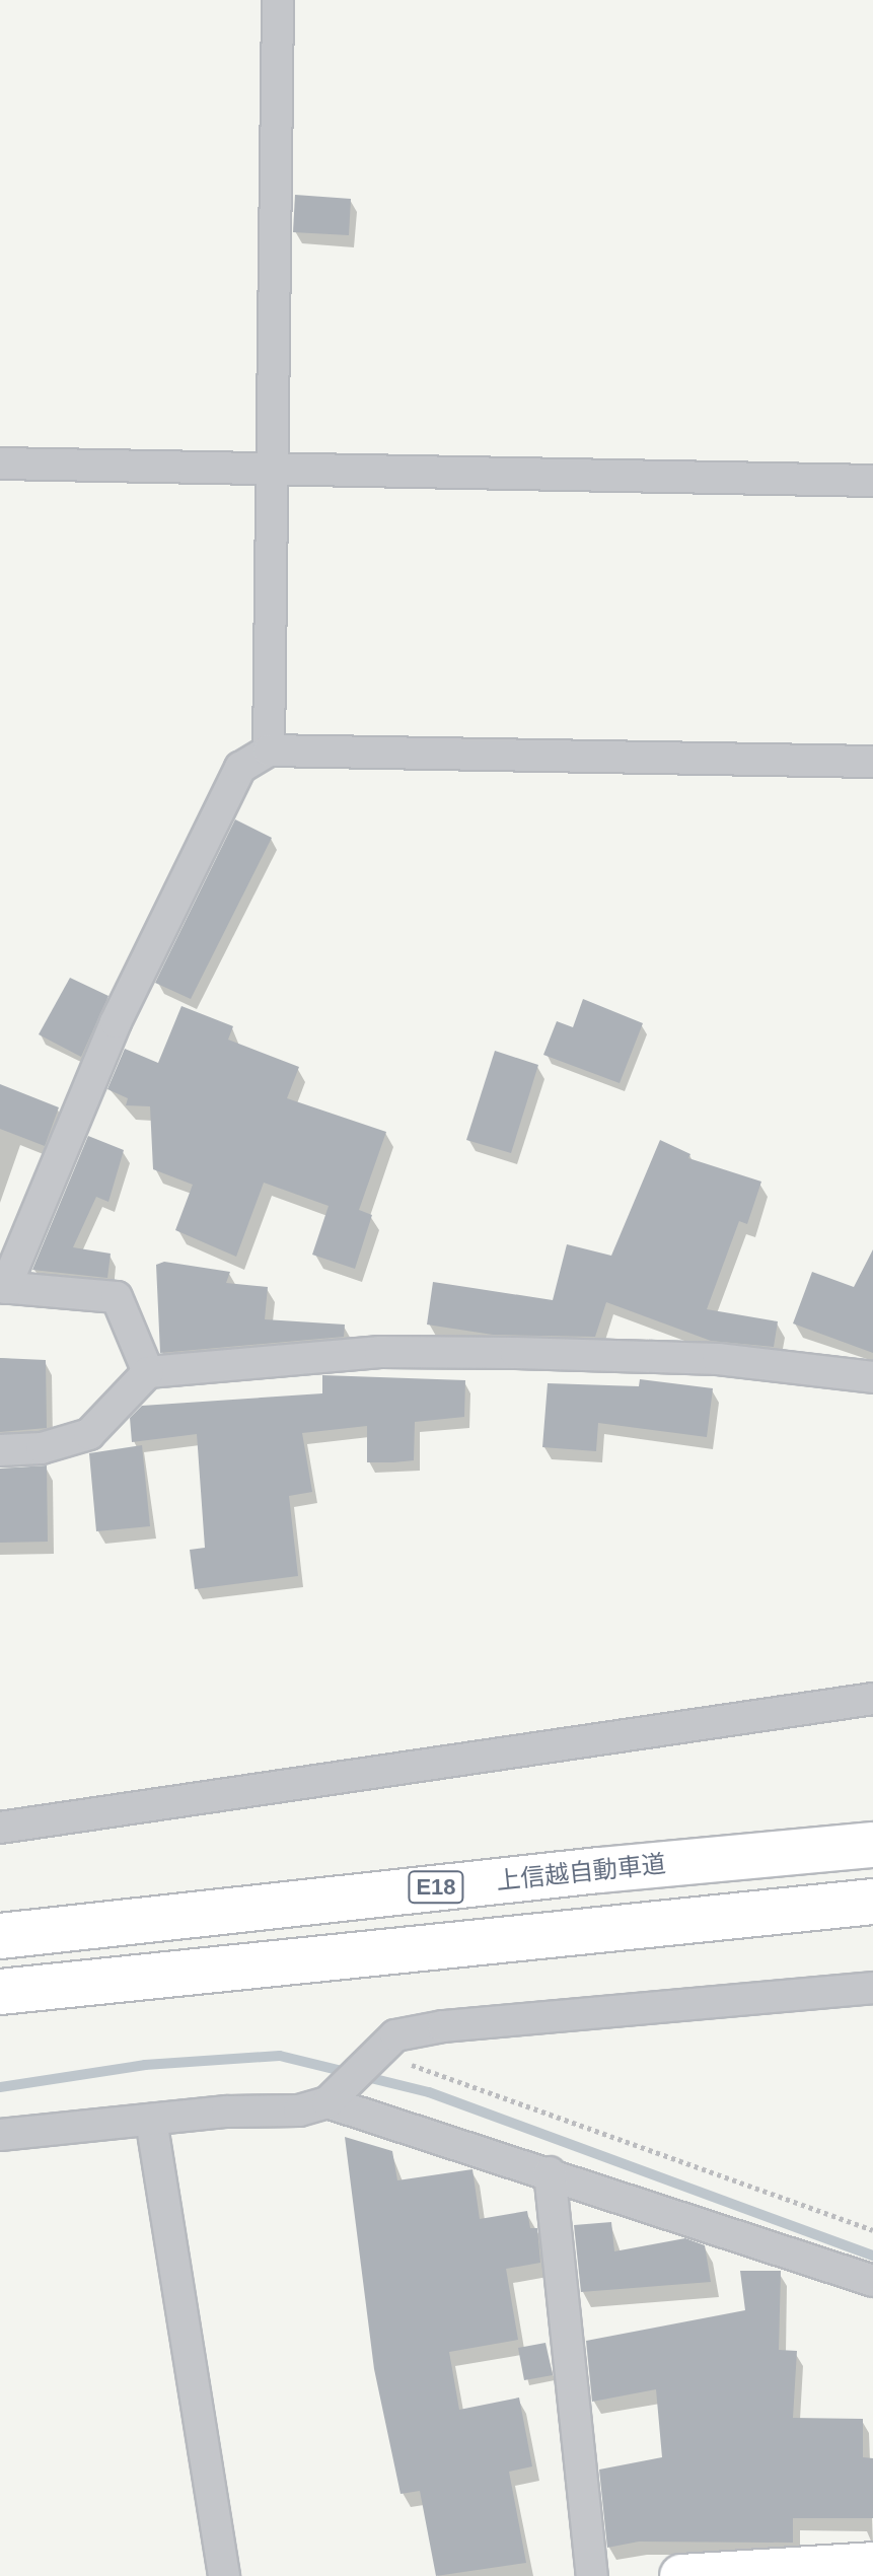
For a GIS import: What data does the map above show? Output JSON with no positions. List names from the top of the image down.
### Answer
{
  "streets": {
    "highway": ["上信越自動車道", "E18"]
  }
}
